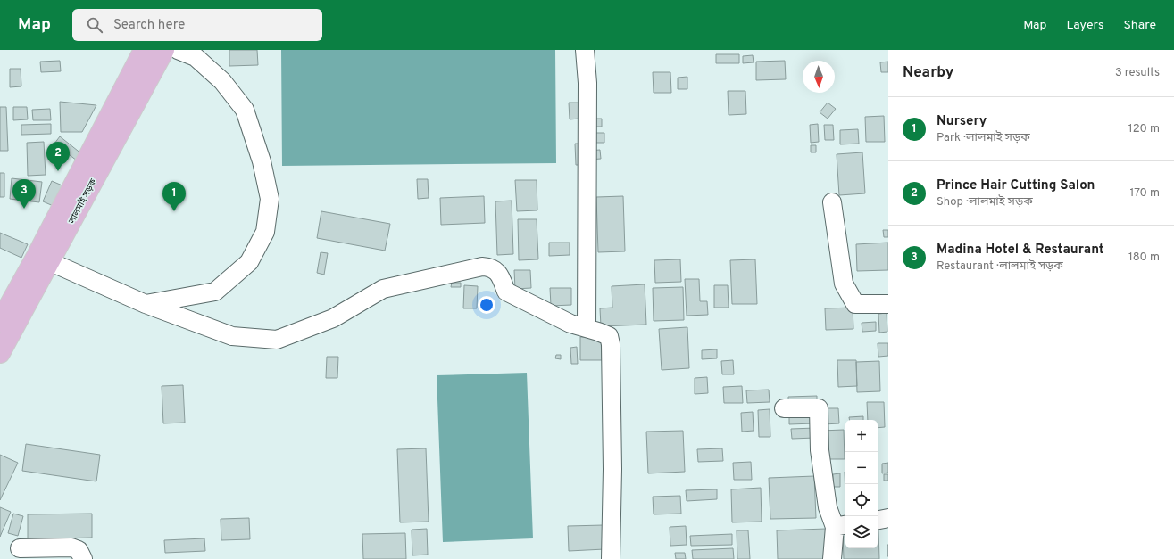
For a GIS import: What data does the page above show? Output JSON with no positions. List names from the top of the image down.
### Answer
{
  "streets": {
    "main road": ["লালমাই সড়ক"]
  },
  "north": "bottom",
  "page": {
    "header": "Map",
    "search": "Search here",
    "nav": ["Map", "Layers", "Share"],
    "heading": ["Nearby", "3 results"],
    "list": [
      {
        "mark": "1",
        "name": "Nursery",
        "note": "Park · লালমাই সড়ক",
        "value": "120 m"
      },
      {
        "mark": "2",
        "name": "Prince Hair Cutting Salon",
        "note": "Shop · লালমাই সড়ক",
        "value": "170 m"
      },
      {
        "mark": "3",
        "name": "Madina Hotel & Restaurant",
        "note": "Restaurant · লালমাই সড়ক",
        "value": "180 m"
      }
    ],
    "pins": ["2", "3", "1"],
    "map_buttons": ["+", "−"]
  }
}
